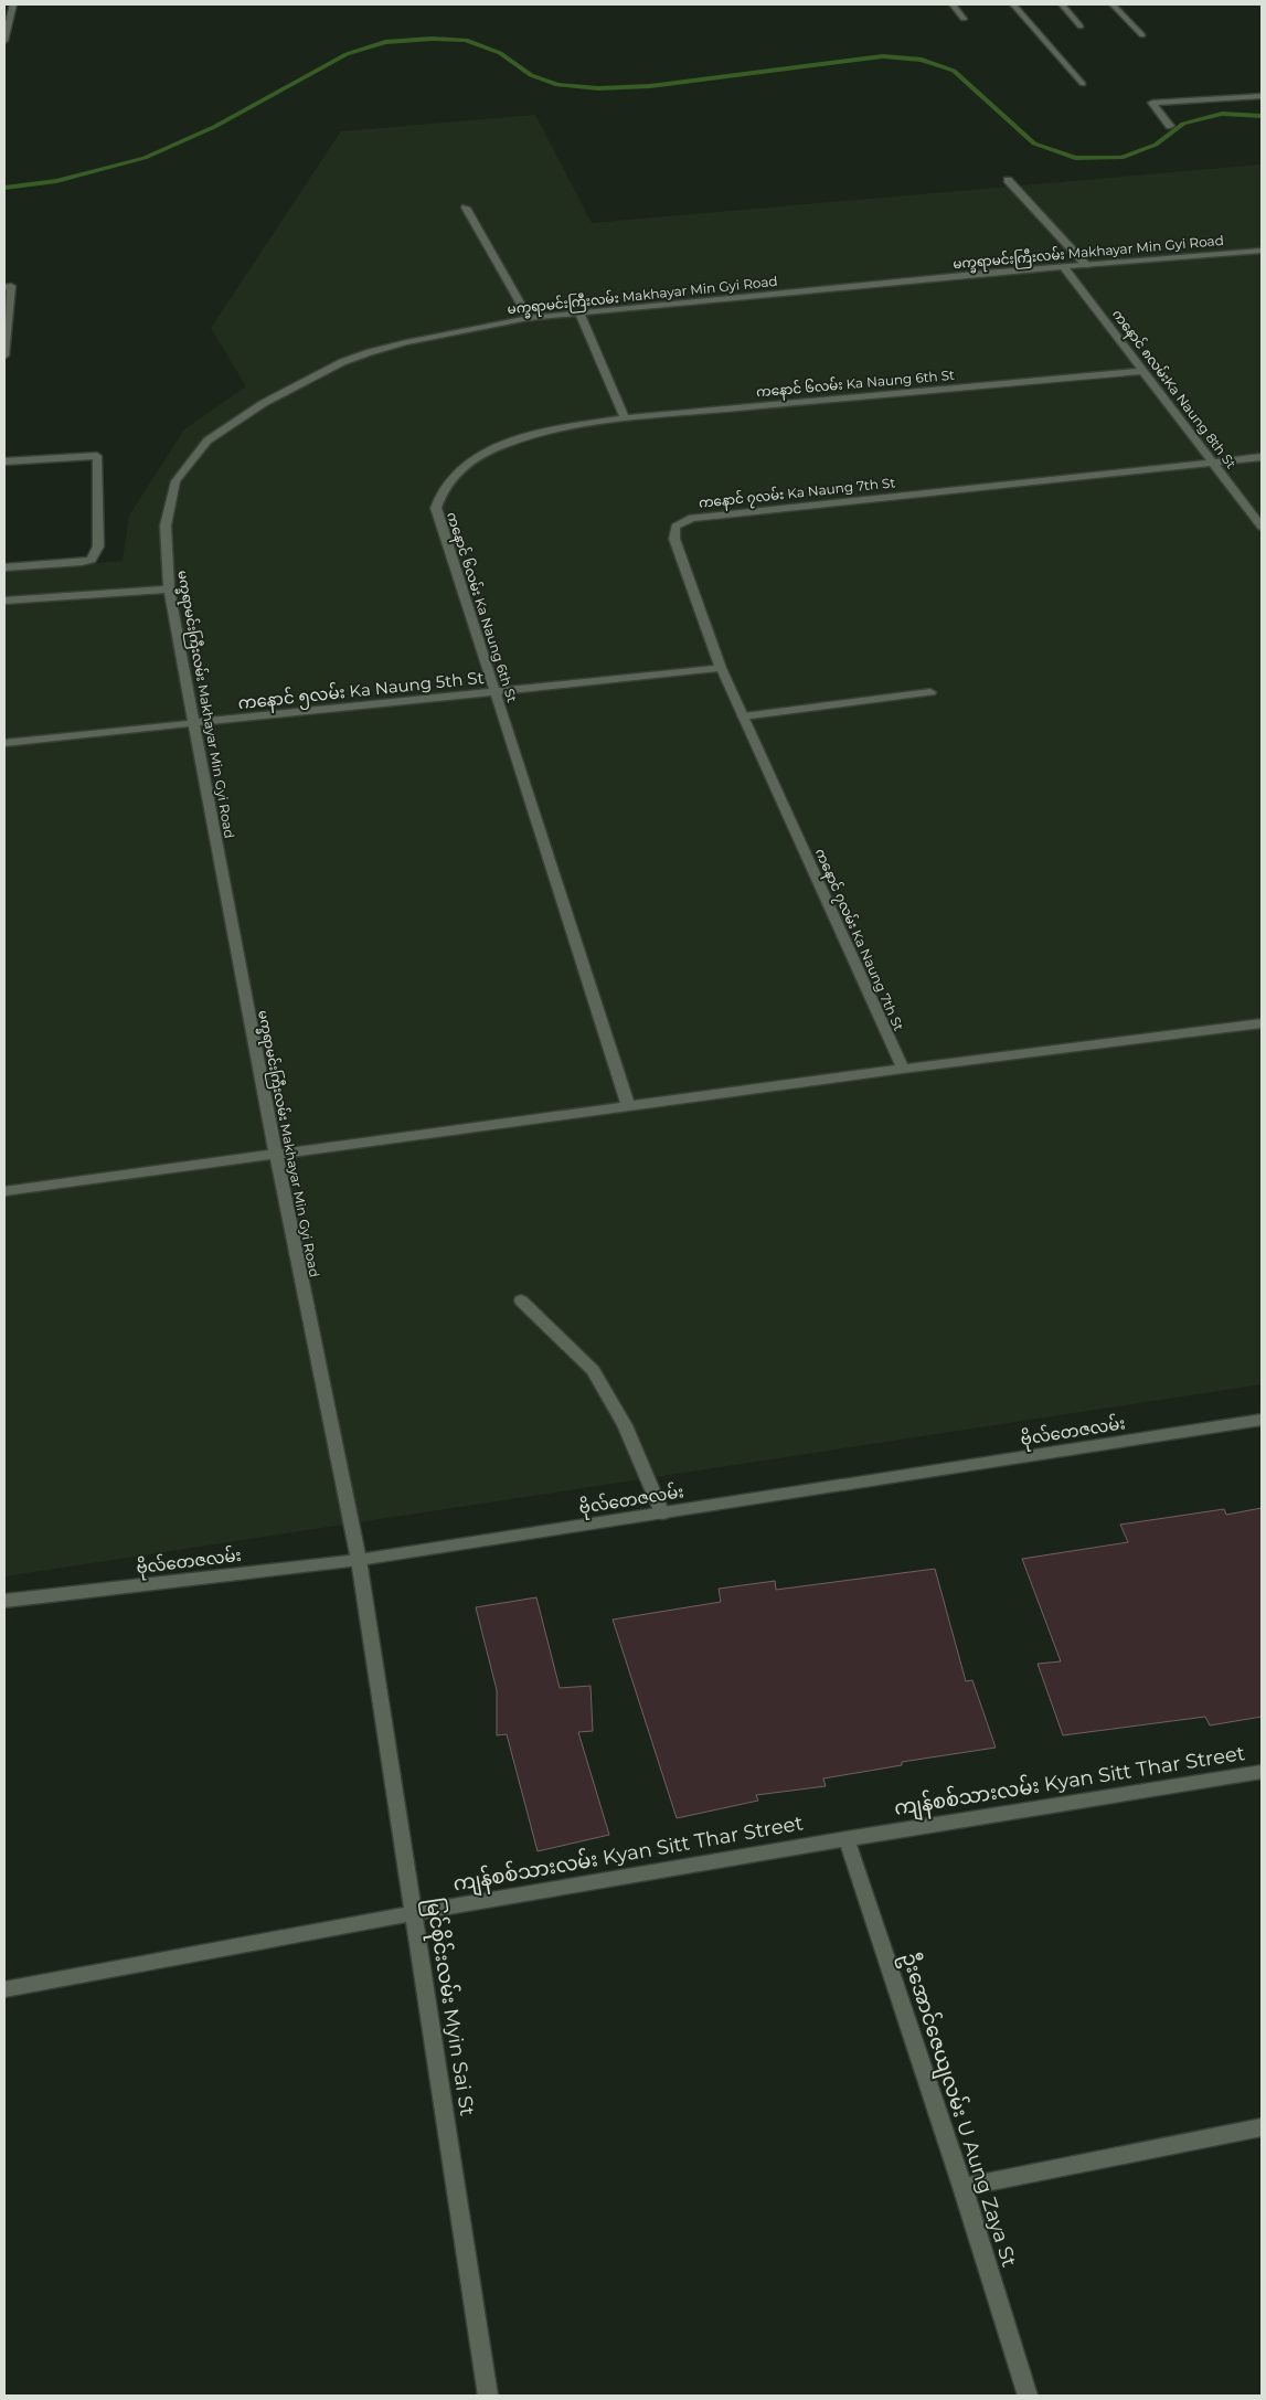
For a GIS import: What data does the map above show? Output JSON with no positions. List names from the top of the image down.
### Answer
{
  "streets": {
    "street": [
      "မက္ခရာမင်းကြီးလမ်း Makhayar Min Gyi Road",
      "ကနောင် ၆လမ်း Ka Naung 6th St",
      "ကနောင် ၈လမ်းKa Naung 8th St",
      "ကနောင် ၇လမ်း Ka Naung 7th St",
      "ကနောင် ၅လမ်း Ka Naung 5th St",
      "ဗိုလ်တေဇလမ်း",
      "ကျန်စစ်သားလမ်း Kyan Sitt Thar Street",
      "မြင်စိုင်းလမ်း Myin Sai St",
      "ဦးအောင်ဇေယျလမ်း U Aung Zaya St"
    ]
  },
  "crossings": [
    ["မက္ခရာမင်းကြီးလမ်း Makhayar Min Gyi Road", "ကနောင် ၈လမ်းKa Naung 8th St"],
    ["မက္ခရာမင်းကြီးလမ်း Makhayar Min Gyi Road", "ကနောင် ၅လမ်း Ka Naung 5th St"],
    ["မက္ခရာမင်းကြီးလမ်း Makhayar Min Gyi Road", "ဗိုလ်တေဇလမ်း"],
    ["မက္ခရာမင်းကြီးလမ်း Makhayar Min Gyi Road", "မြင်စိုင်းလမ်း Myin Sai St"],
    ["ကနောင် ၆လမ်း Ka Naung 6th St", "ကနောင် ၈လမ်းKa Naung 8th St"],
    ["ကနောင် ၆လမ်း Ka Naung 6th St", "ကနောင် ၅လမ်း Ka Naung 5th St"],
    ["ကနောင် ၈လမ်းKa Naung 8th St", "ကနောင် ၇လမ်း Ka Naung 7th St"],
    ["ကနောင် ၇လမ်း Ka Naung 7th St", "ကနောင် ၅လမ်း Ka Naung 5th St"],
    ["ဗိုလ်တေဇလမ်း", "မြင်စိုင်းလမ်း Myin Sai St"],
    ["ကျန်စစ်သားလမ်း Kyan Sitt Thar Street", "မြင်စိုင်းလမ်း Myin Sai St"],
    ["ကျန်စစ်သားလမ်း Kyan Sitt Thar Street", "ဦးအောင်ဇေယျလမ်း U Aung Zaya St"]
  ]
}
